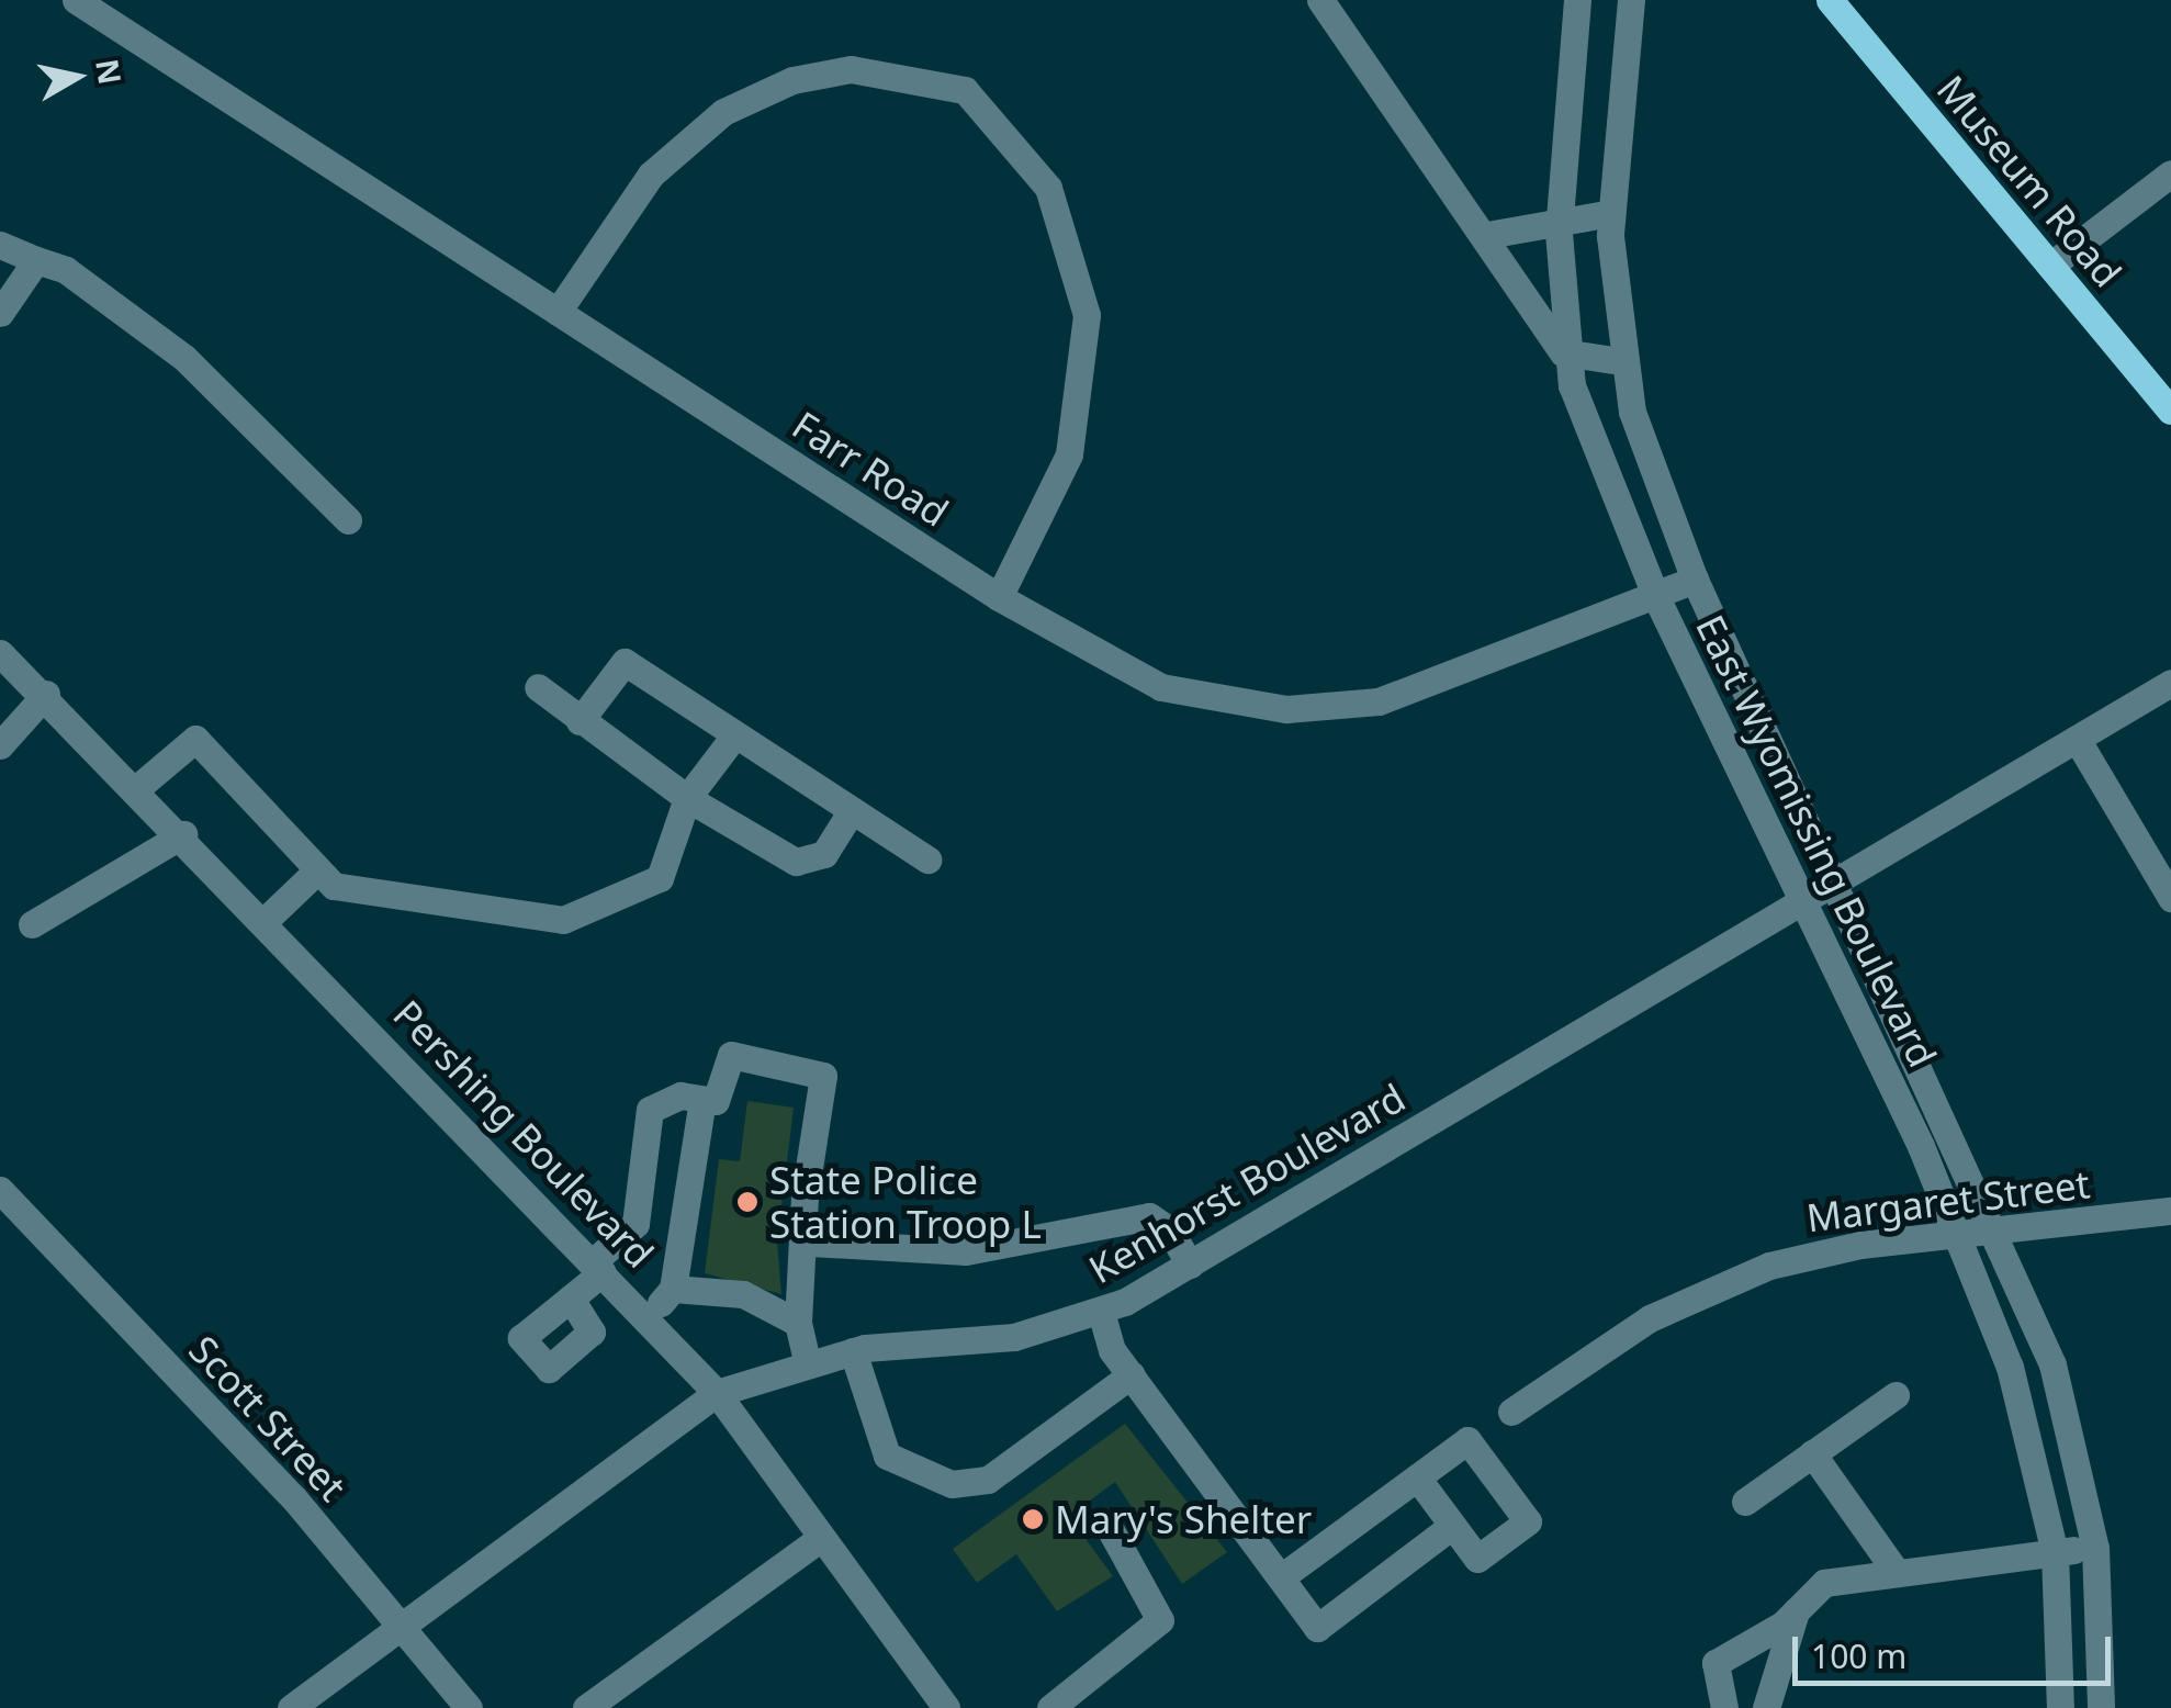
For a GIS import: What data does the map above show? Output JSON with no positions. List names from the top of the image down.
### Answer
{
  "streets": {
    "main road": ["Museum Road"],
    "street": [
      "Farr Road",
      "East Wyomissing Boulevard",
      "Pershing Boulevard",
      "Kenhorst Boulevard",
      "Margaret Street",
      "Scott Street"
    ]
  },
  "crossings": [
    ["Farr Road", "East Wyomissing Boulevard"],
    ["East Wyomissing Boulevard", "Kenhorst Boulevard"],
    ["East Wyomissing Boulevard", "Margaret Street"],
    ["Pershing Boulevard", "Kenhorst Boulevard"],
    ["Kenhorst Boulevard", "Scott Street"]
  ],
  "places": ["State Police Station Troop L", "Mary's Shelter"],
  "scale_bar": "100 m",
  "north": "right"
}
